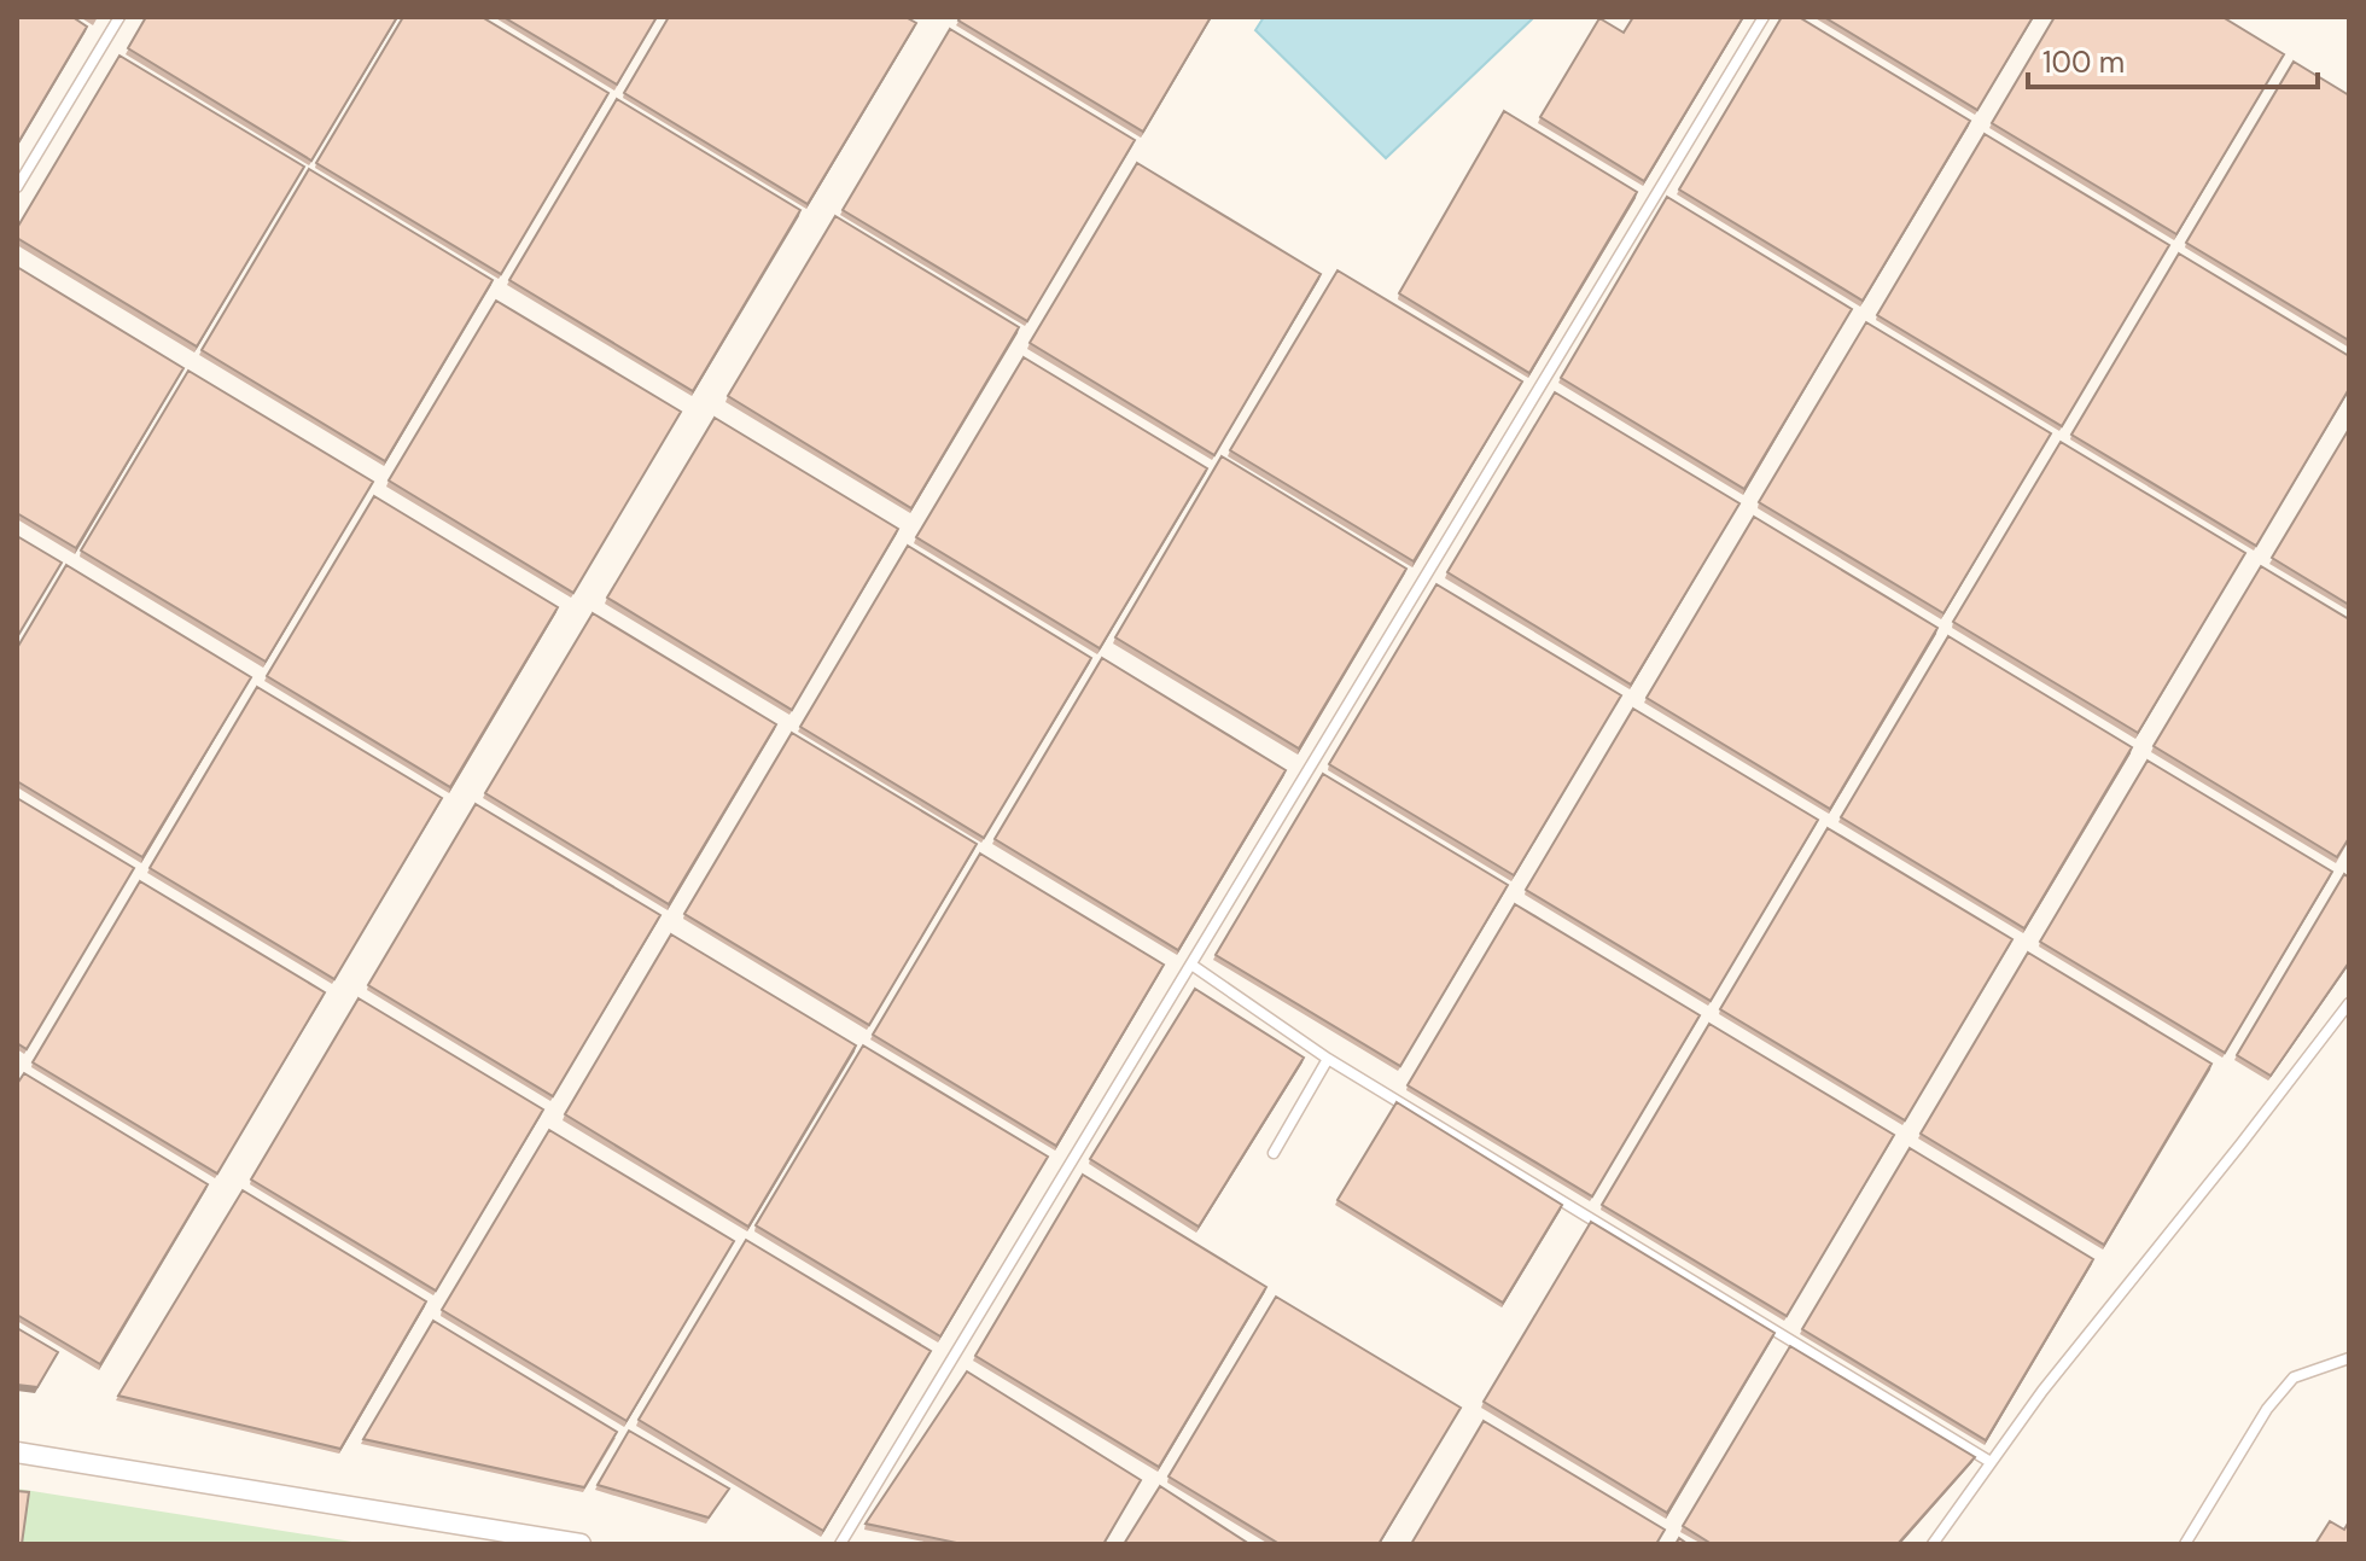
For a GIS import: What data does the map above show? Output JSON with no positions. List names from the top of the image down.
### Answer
{
  "scale_bar": "100 m"
}
